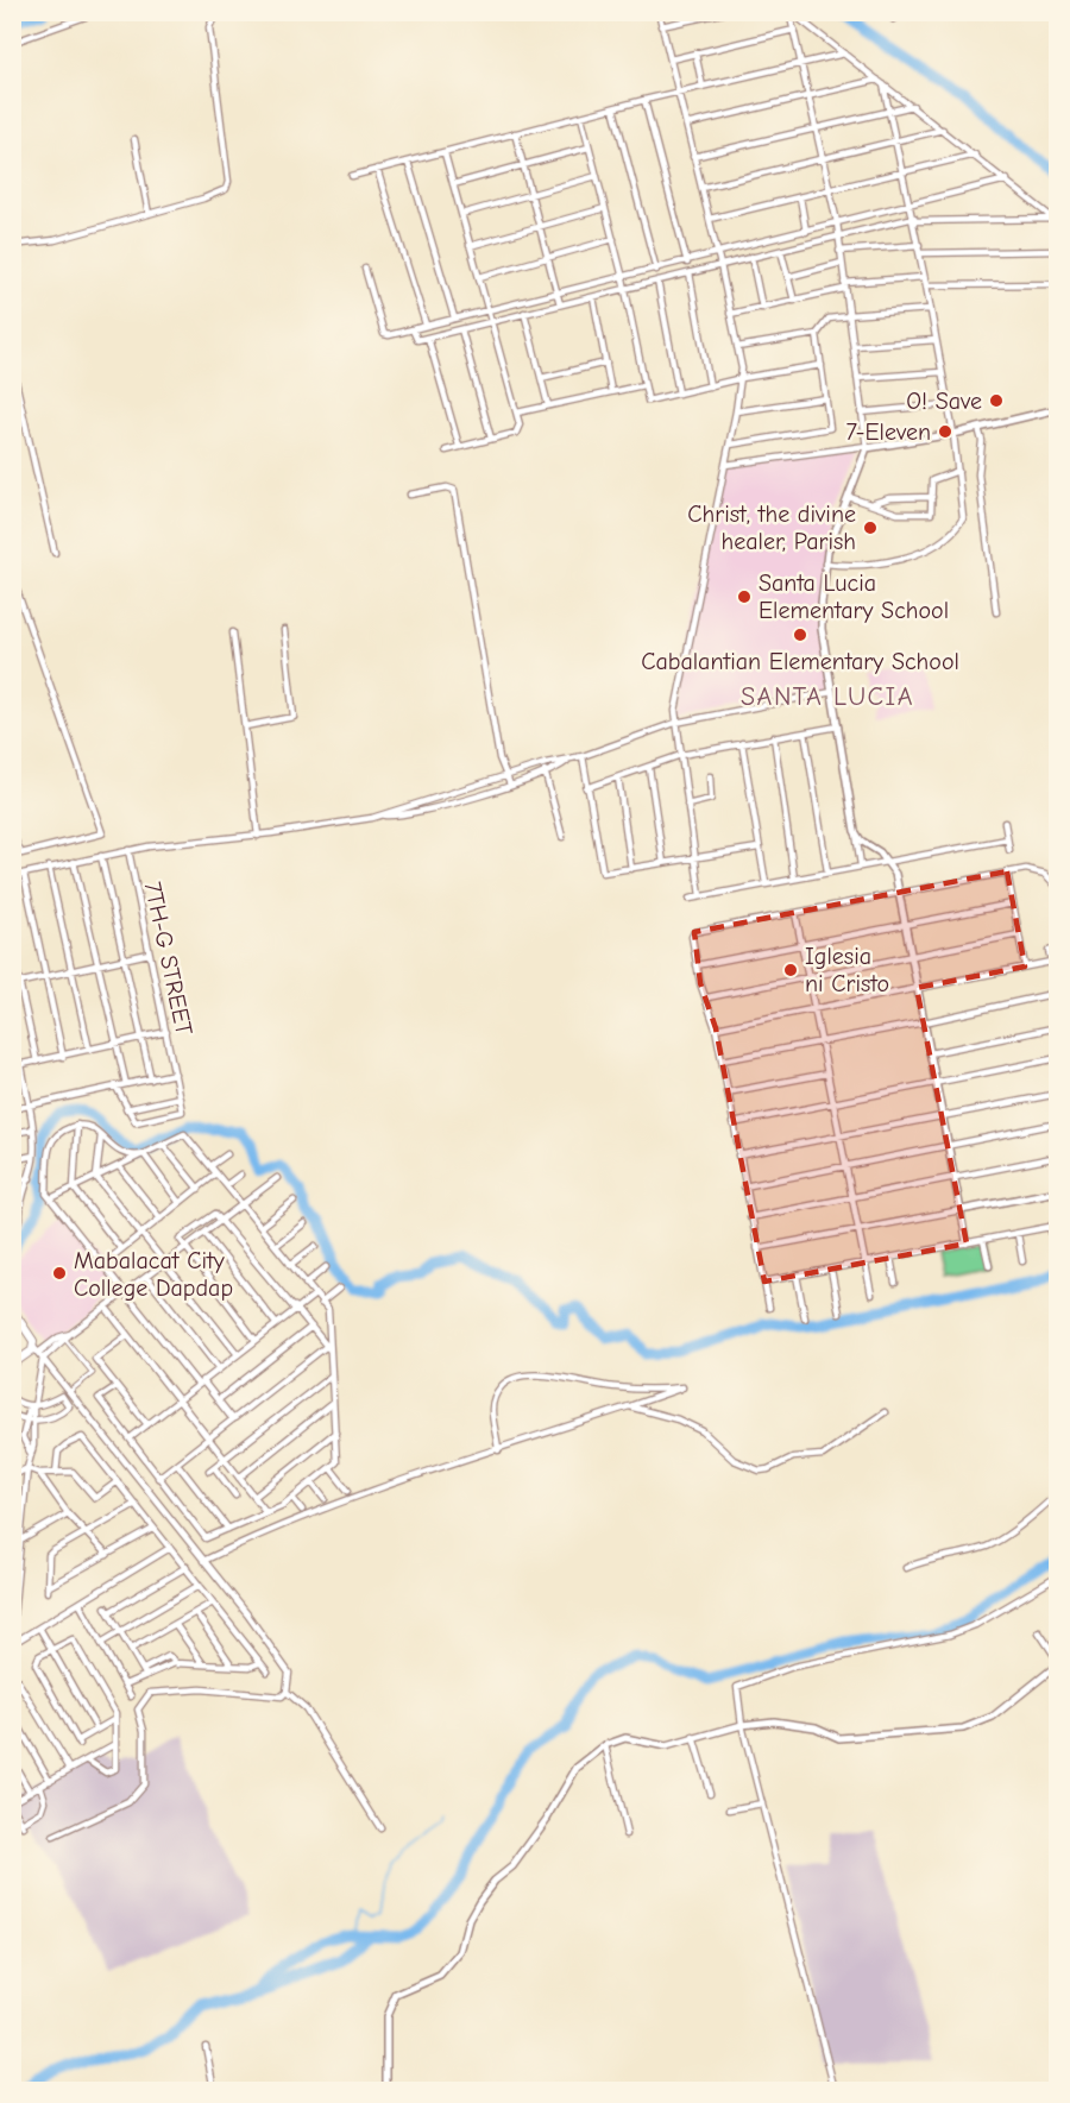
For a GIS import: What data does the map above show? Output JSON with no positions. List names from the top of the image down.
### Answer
{
  "streets": {
    "street": ["7TH-G STREET"]
  },
  "districts": ["SANTA LUCIA"],
  "places": [
    "O! Save",
    "7-Eleven",
    "Christ, the divine healer, Parish",
    "Santa Lucia Elementary School",
    "Cabalantian Elementary School",
    "Iglesia ni Cristo",
    "Mabalacat City College Dapdap"
  ]
}
